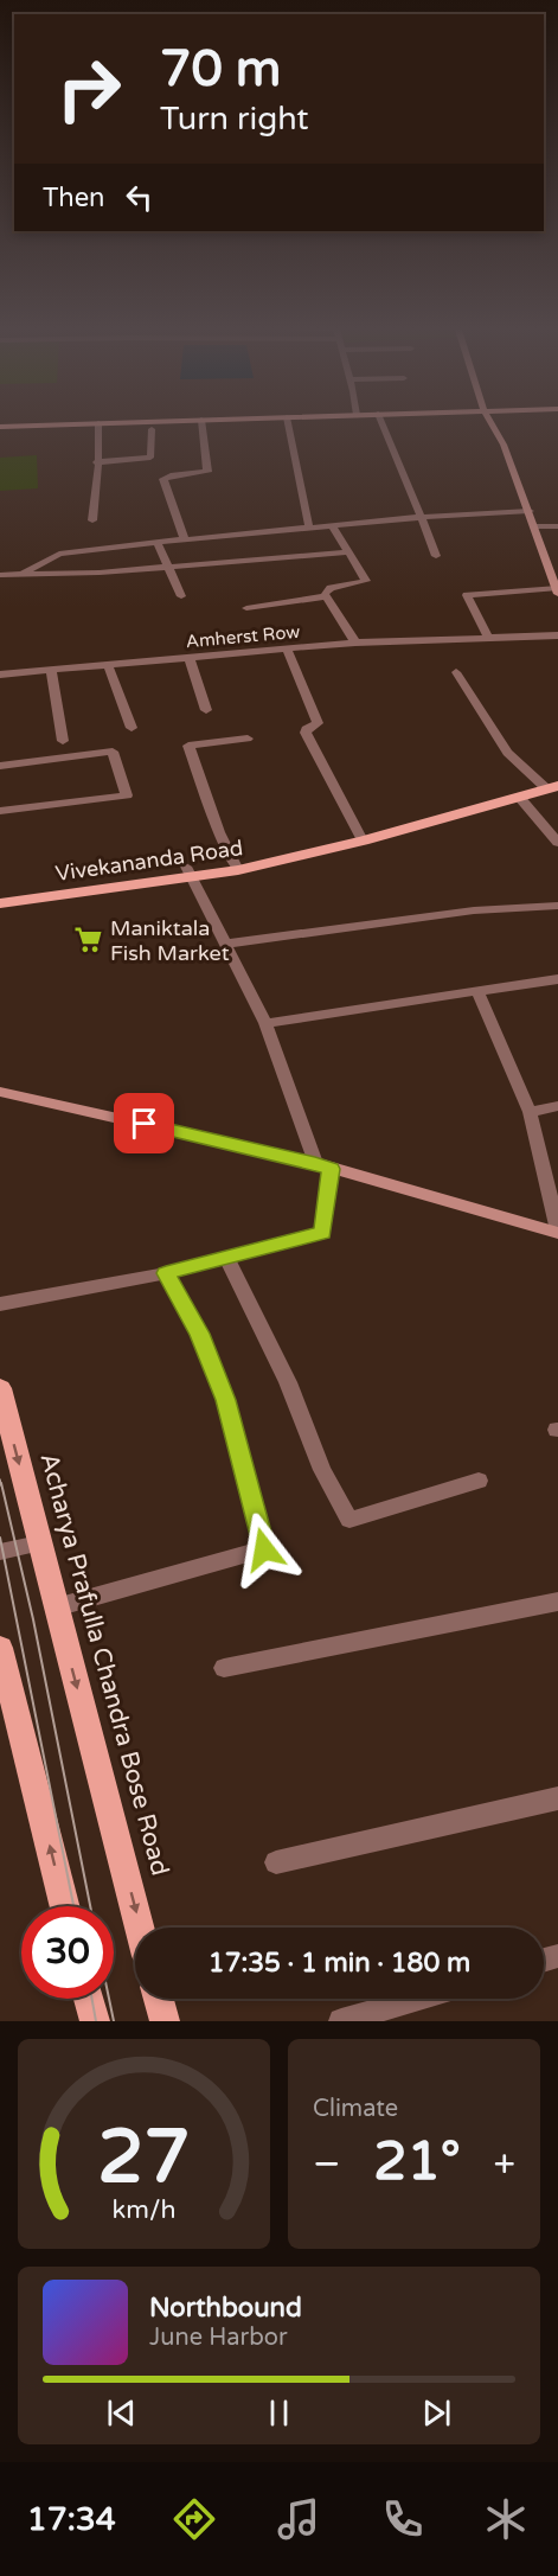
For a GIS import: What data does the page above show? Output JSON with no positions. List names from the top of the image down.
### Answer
{
  "streets": {
    "main road": ["Vivekananda Road", "Acharya Prafulla Chandra Bose Road"],
    "street": ["Amherst Row"]
  },
  "places": {
    "supermarket": ["Maniktala Fish Market"]
  },
  "page": {
    "turn": ["70 m", "Turn right"],
    "then": "Then",
    "limit": "30",
    "trip": "17:35 · 1 min · 180 m",
    "tile": "Climate",
    "heat": ["−", "21°", "+"],
    "song": ["Northbound", "June Harbor"],
    "tabs": "17:34",
    "gauge": ["27", "km/h"]
  }
}
